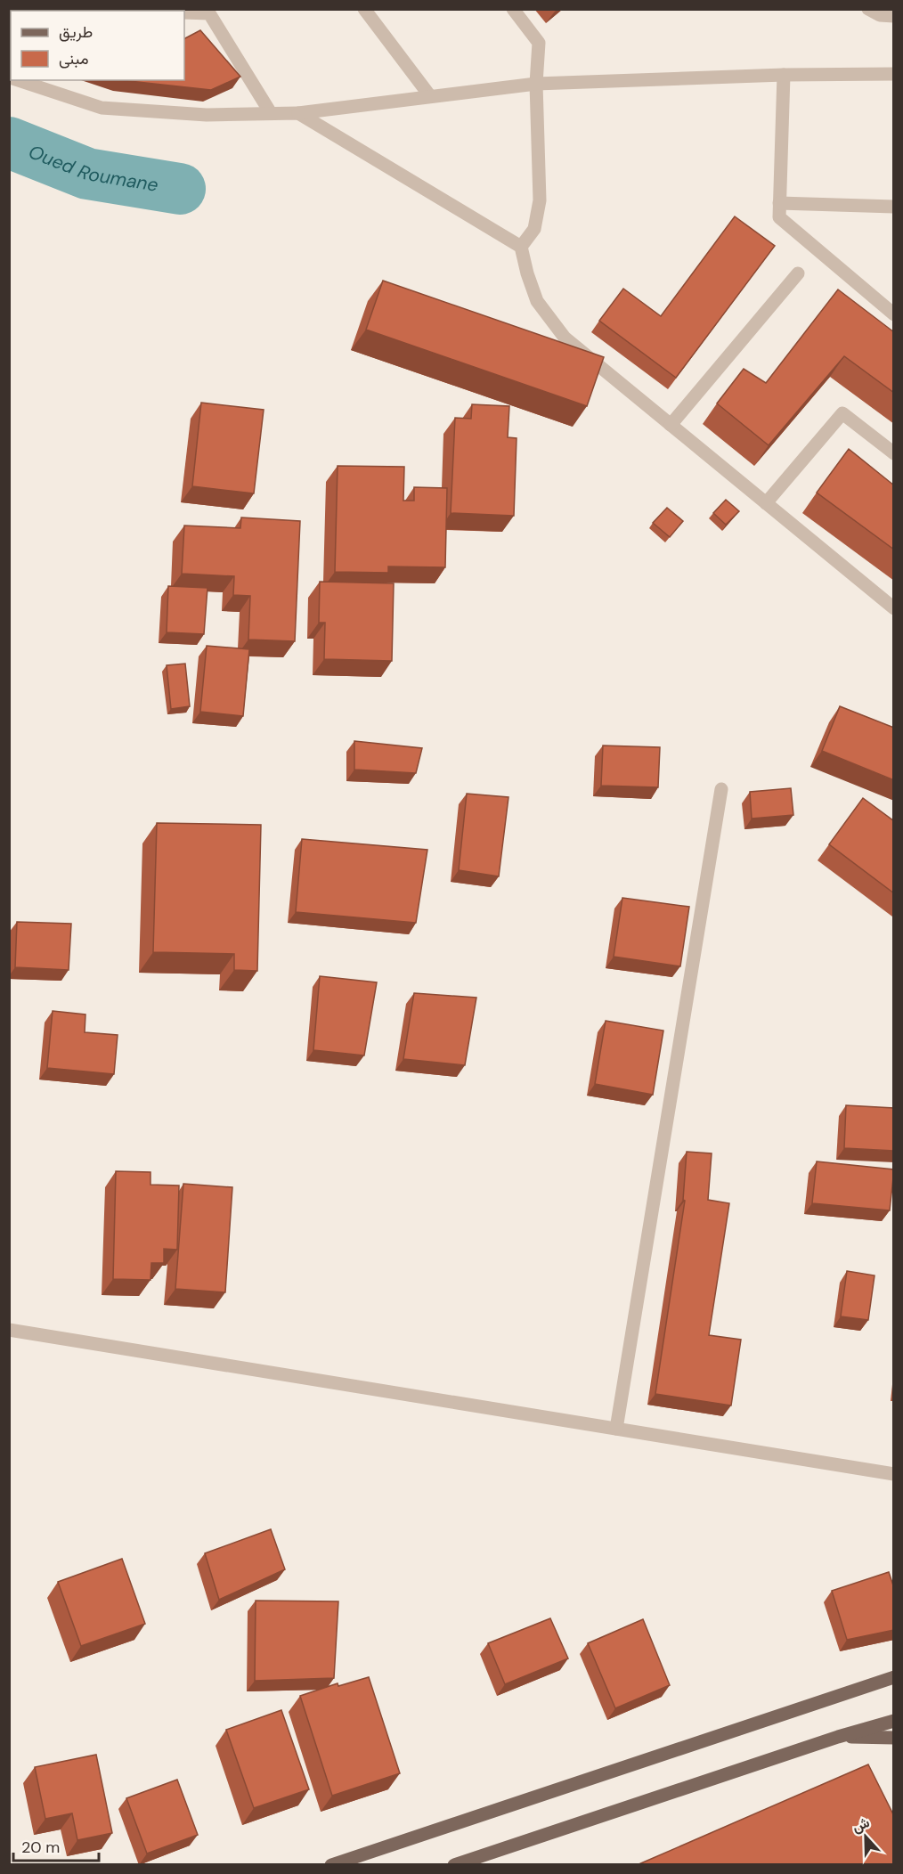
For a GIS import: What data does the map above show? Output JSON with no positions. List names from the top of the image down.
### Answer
{
  "water": ["Oued Roumane"],
  "legend": ["طريق", "مبنى"],
  "scale_bar": "20 m",
  "north": "top"
}
